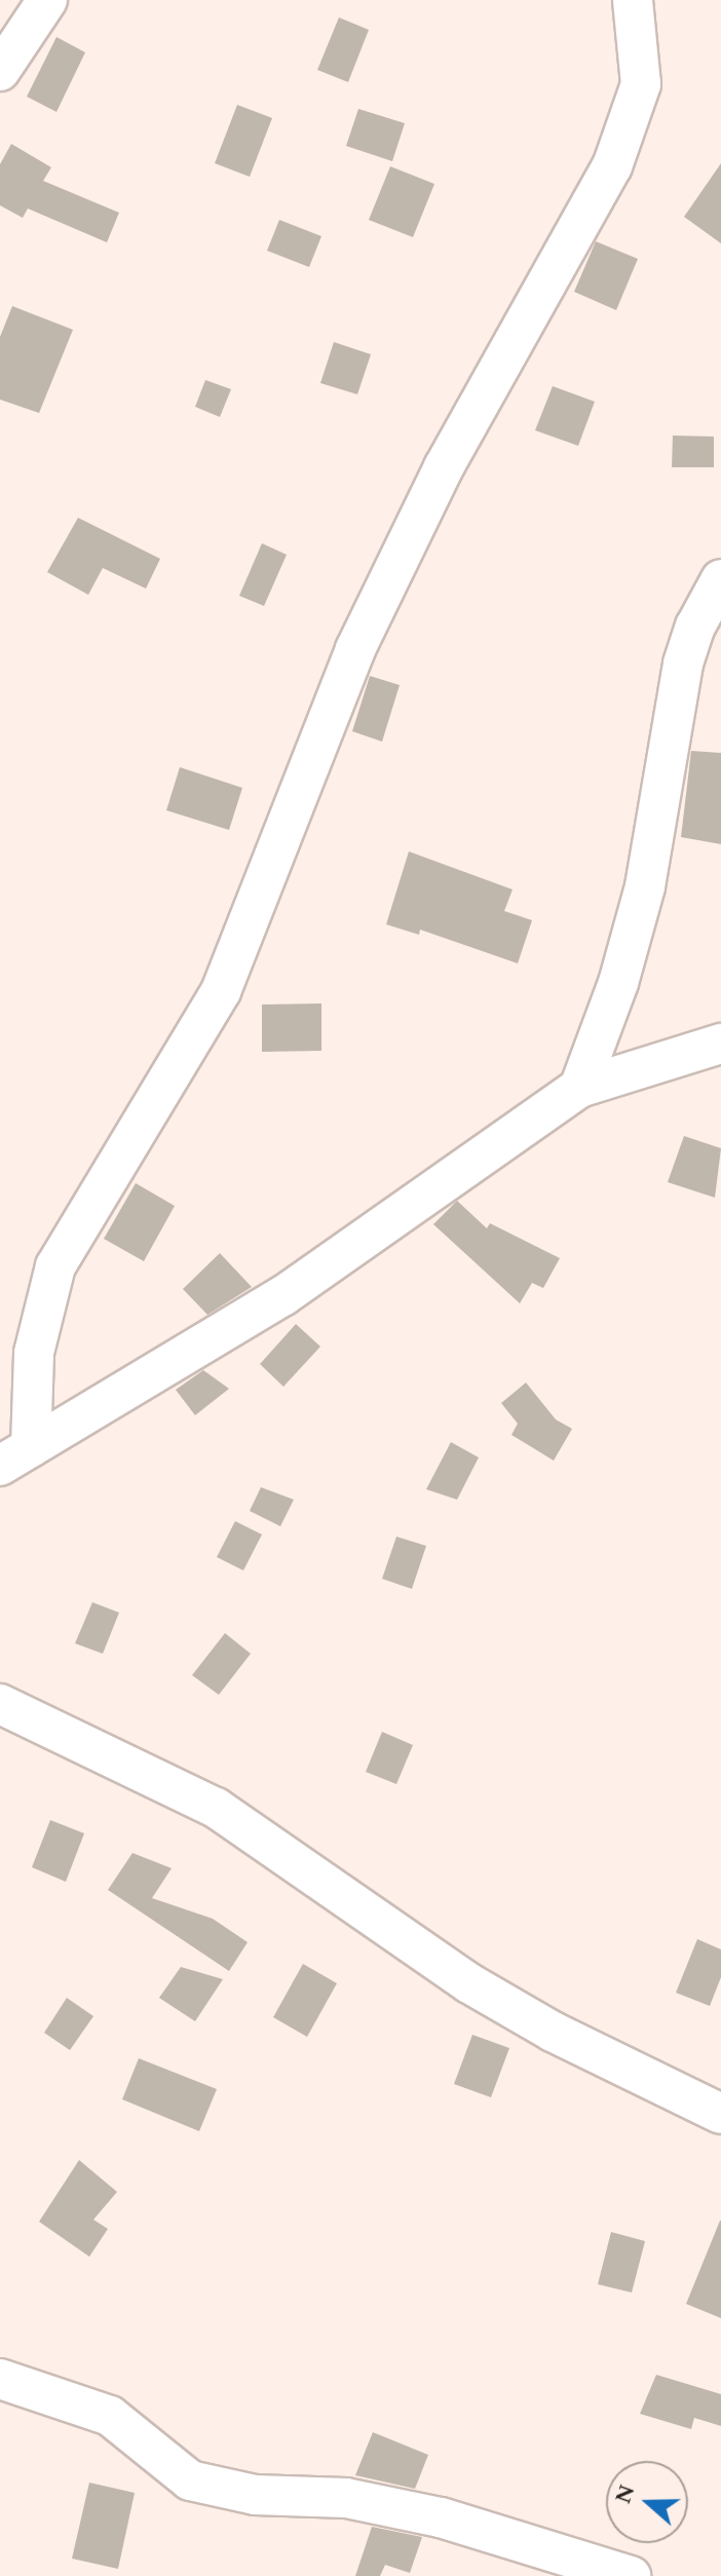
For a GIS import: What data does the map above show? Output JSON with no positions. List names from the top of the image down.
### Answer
{
  "north": "left"
}
